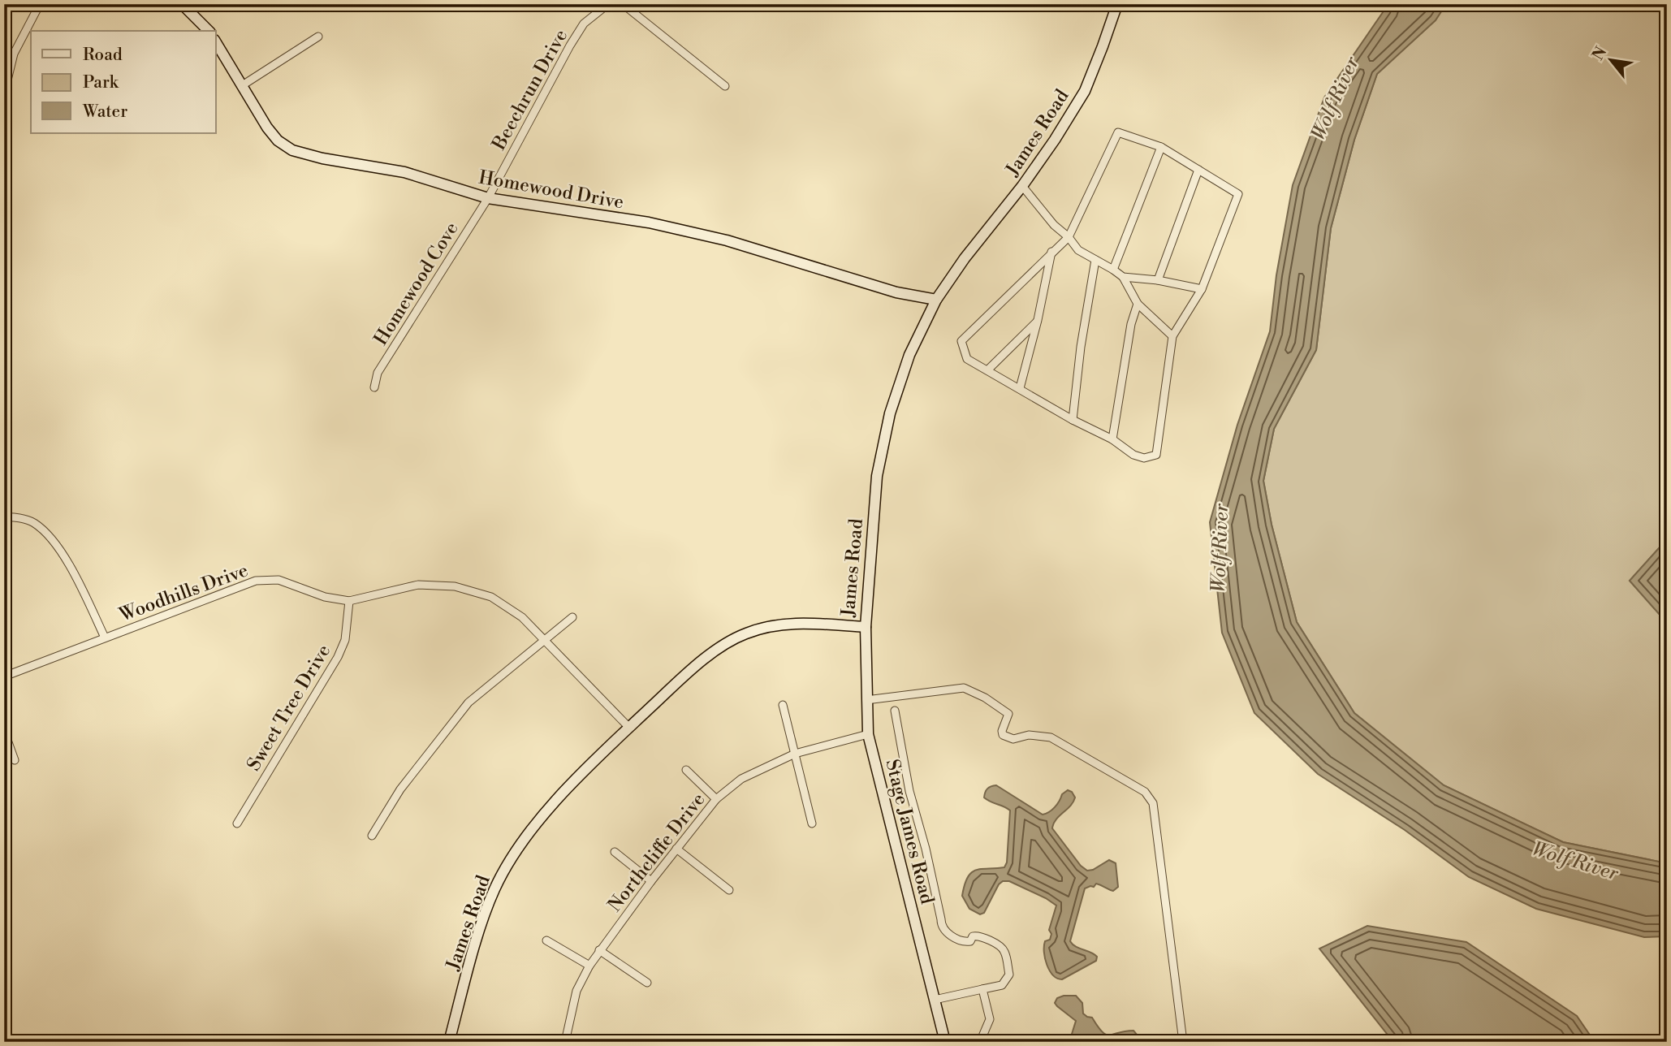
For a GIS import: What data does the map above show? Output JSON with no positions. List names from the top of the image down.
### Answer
{
  "streets": {
    "street": [
      "Beechrun Drive",
      "James Road",
      "Homewood Drive",
      "Homewood Cove",
      "Woodhills Drive",
      "Sweet Tree Drive",
      "Stage James Road",
      "Northcliffe Drive"
    ]
  },
  "crossings": [
    ["Beechrun Drive", "Homewood Drive"],
    ["Beechrun Drive", "Homewood Cove"],
    ["James Road", "Homewood Drive"],
    ["James Road", "Woodhills Drive"],
    ["James Road", "Stage James Road"],
    ["Homewood Drive", "Homewood Cove"],
    ["Woodhills Drive", "Sweet Tree Drive"],
    ["Stage James Road", "Northcliffe Drive"]
  ],
  "water": ["Wolf River"],
  "legend": ["Road", "Park", "Water"],
  "north": "top left"
}
